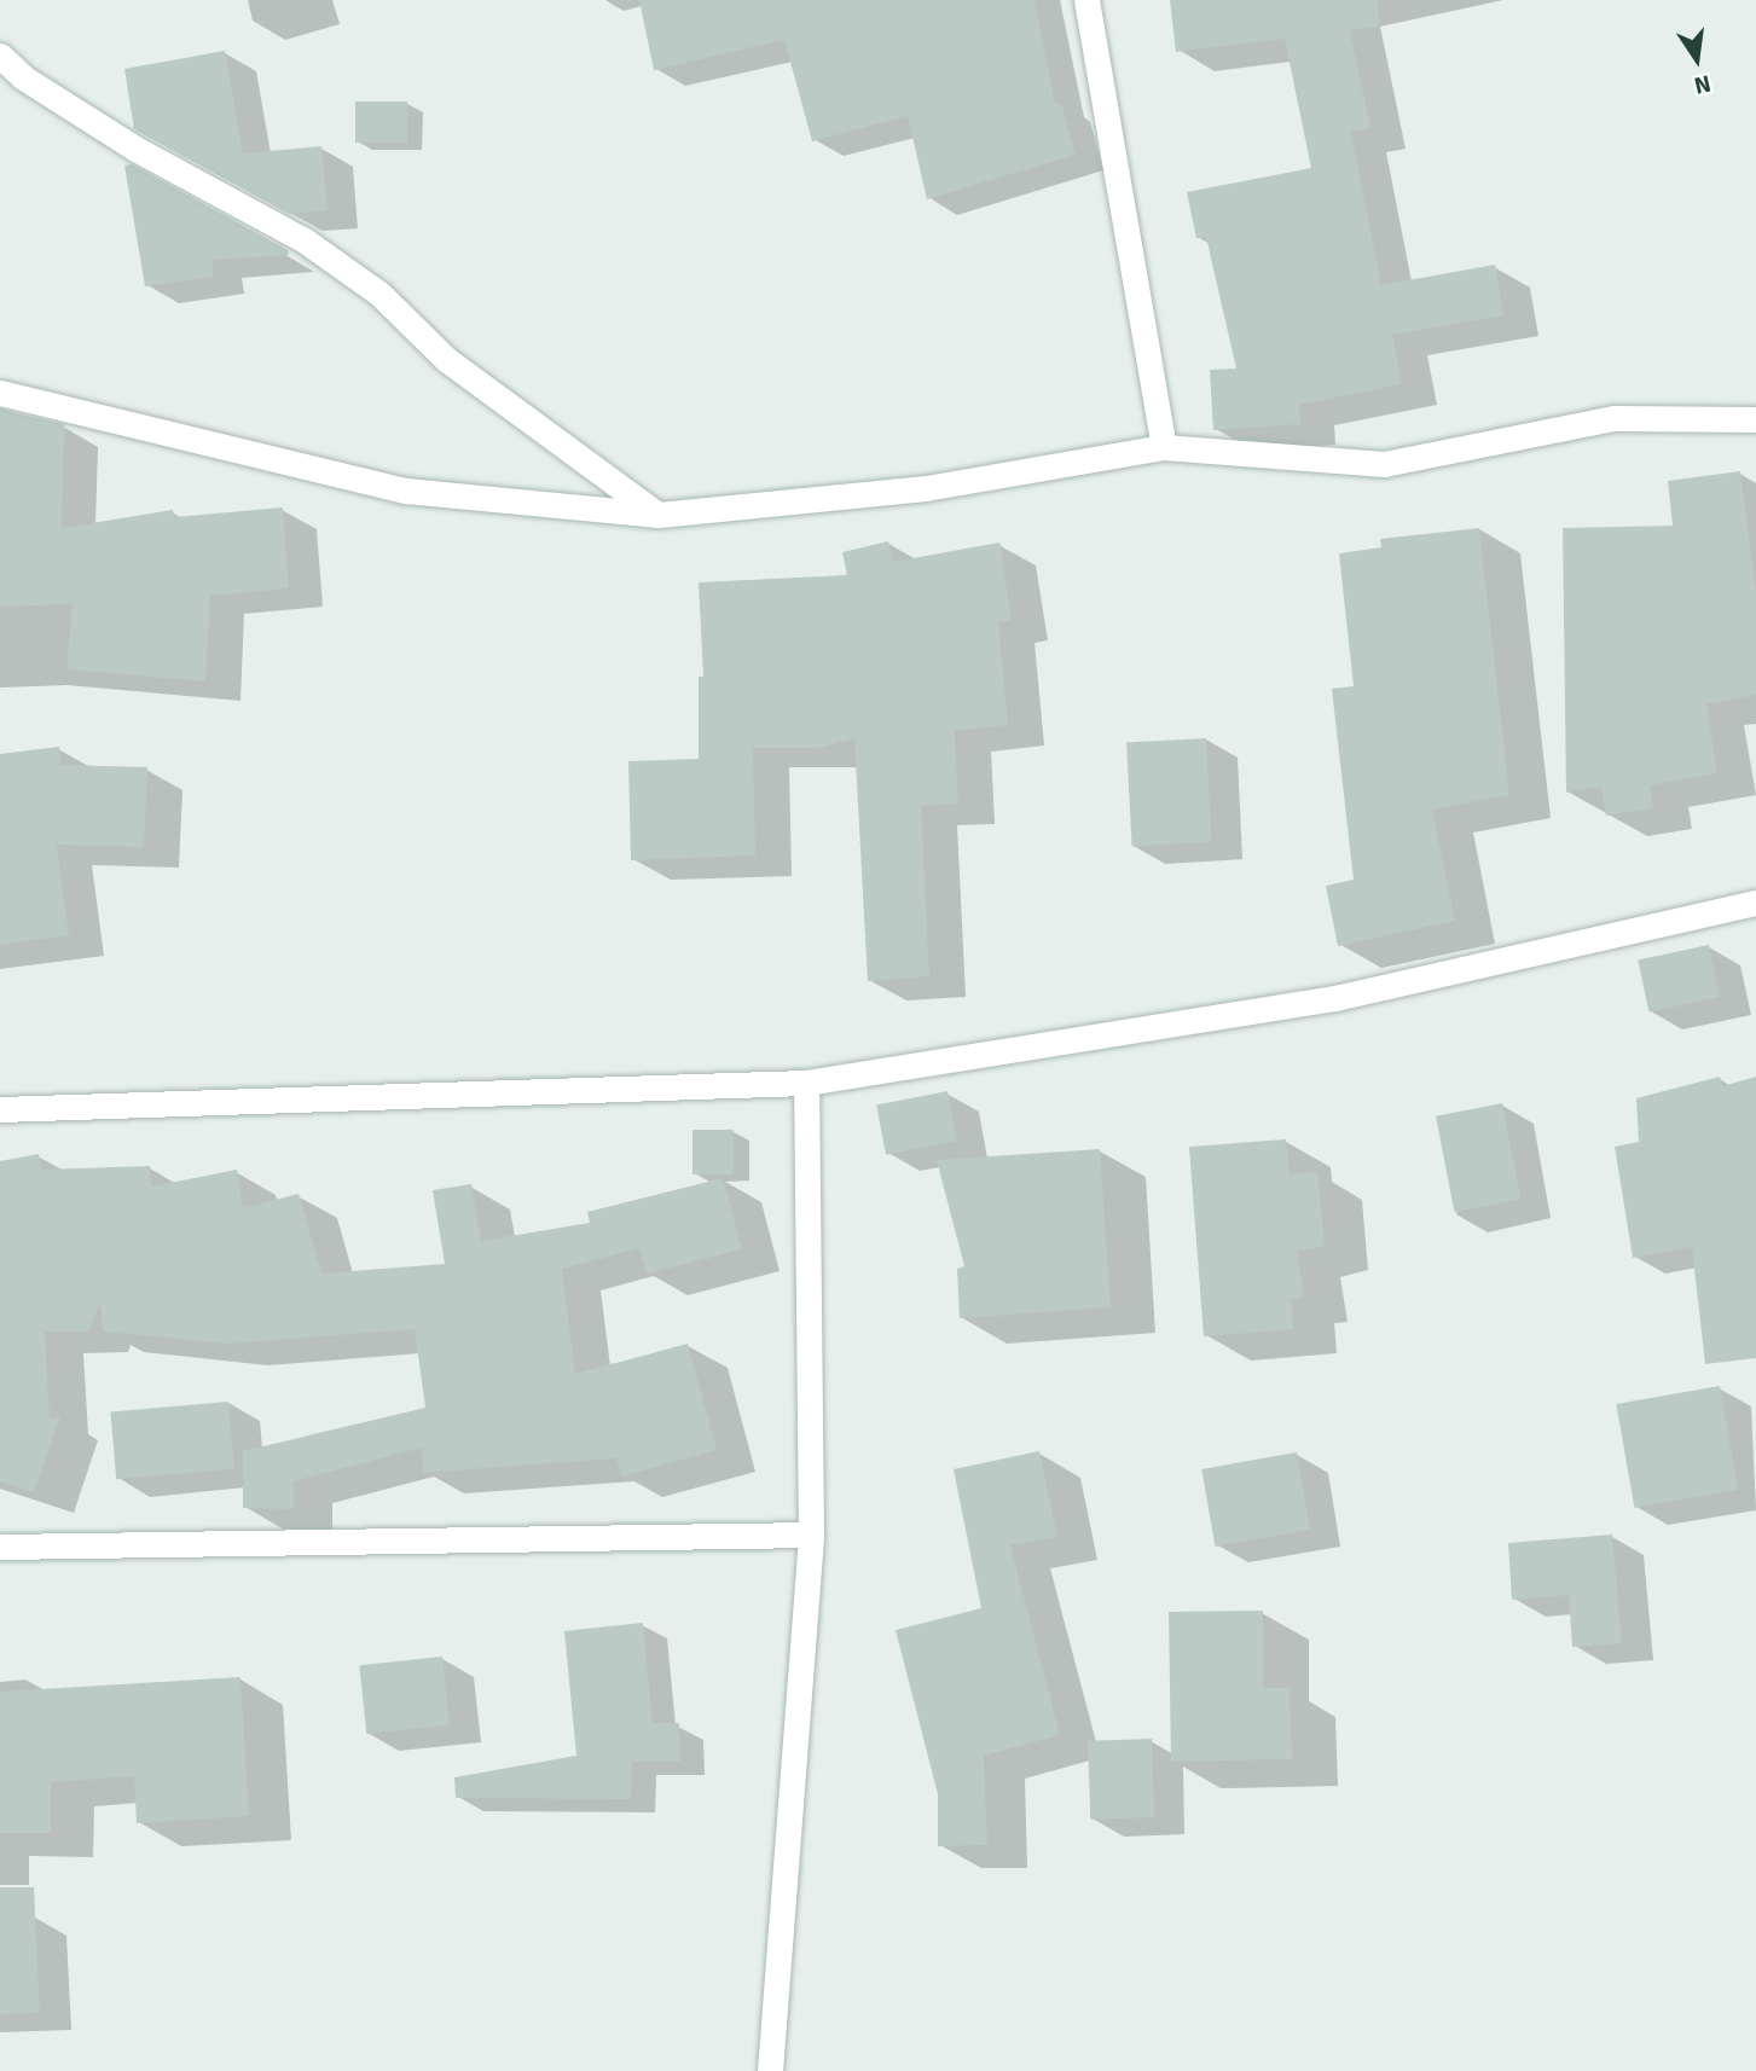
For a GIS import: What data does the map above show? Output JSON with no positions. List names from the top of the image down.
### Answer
{
  "north": "bottom"
}
